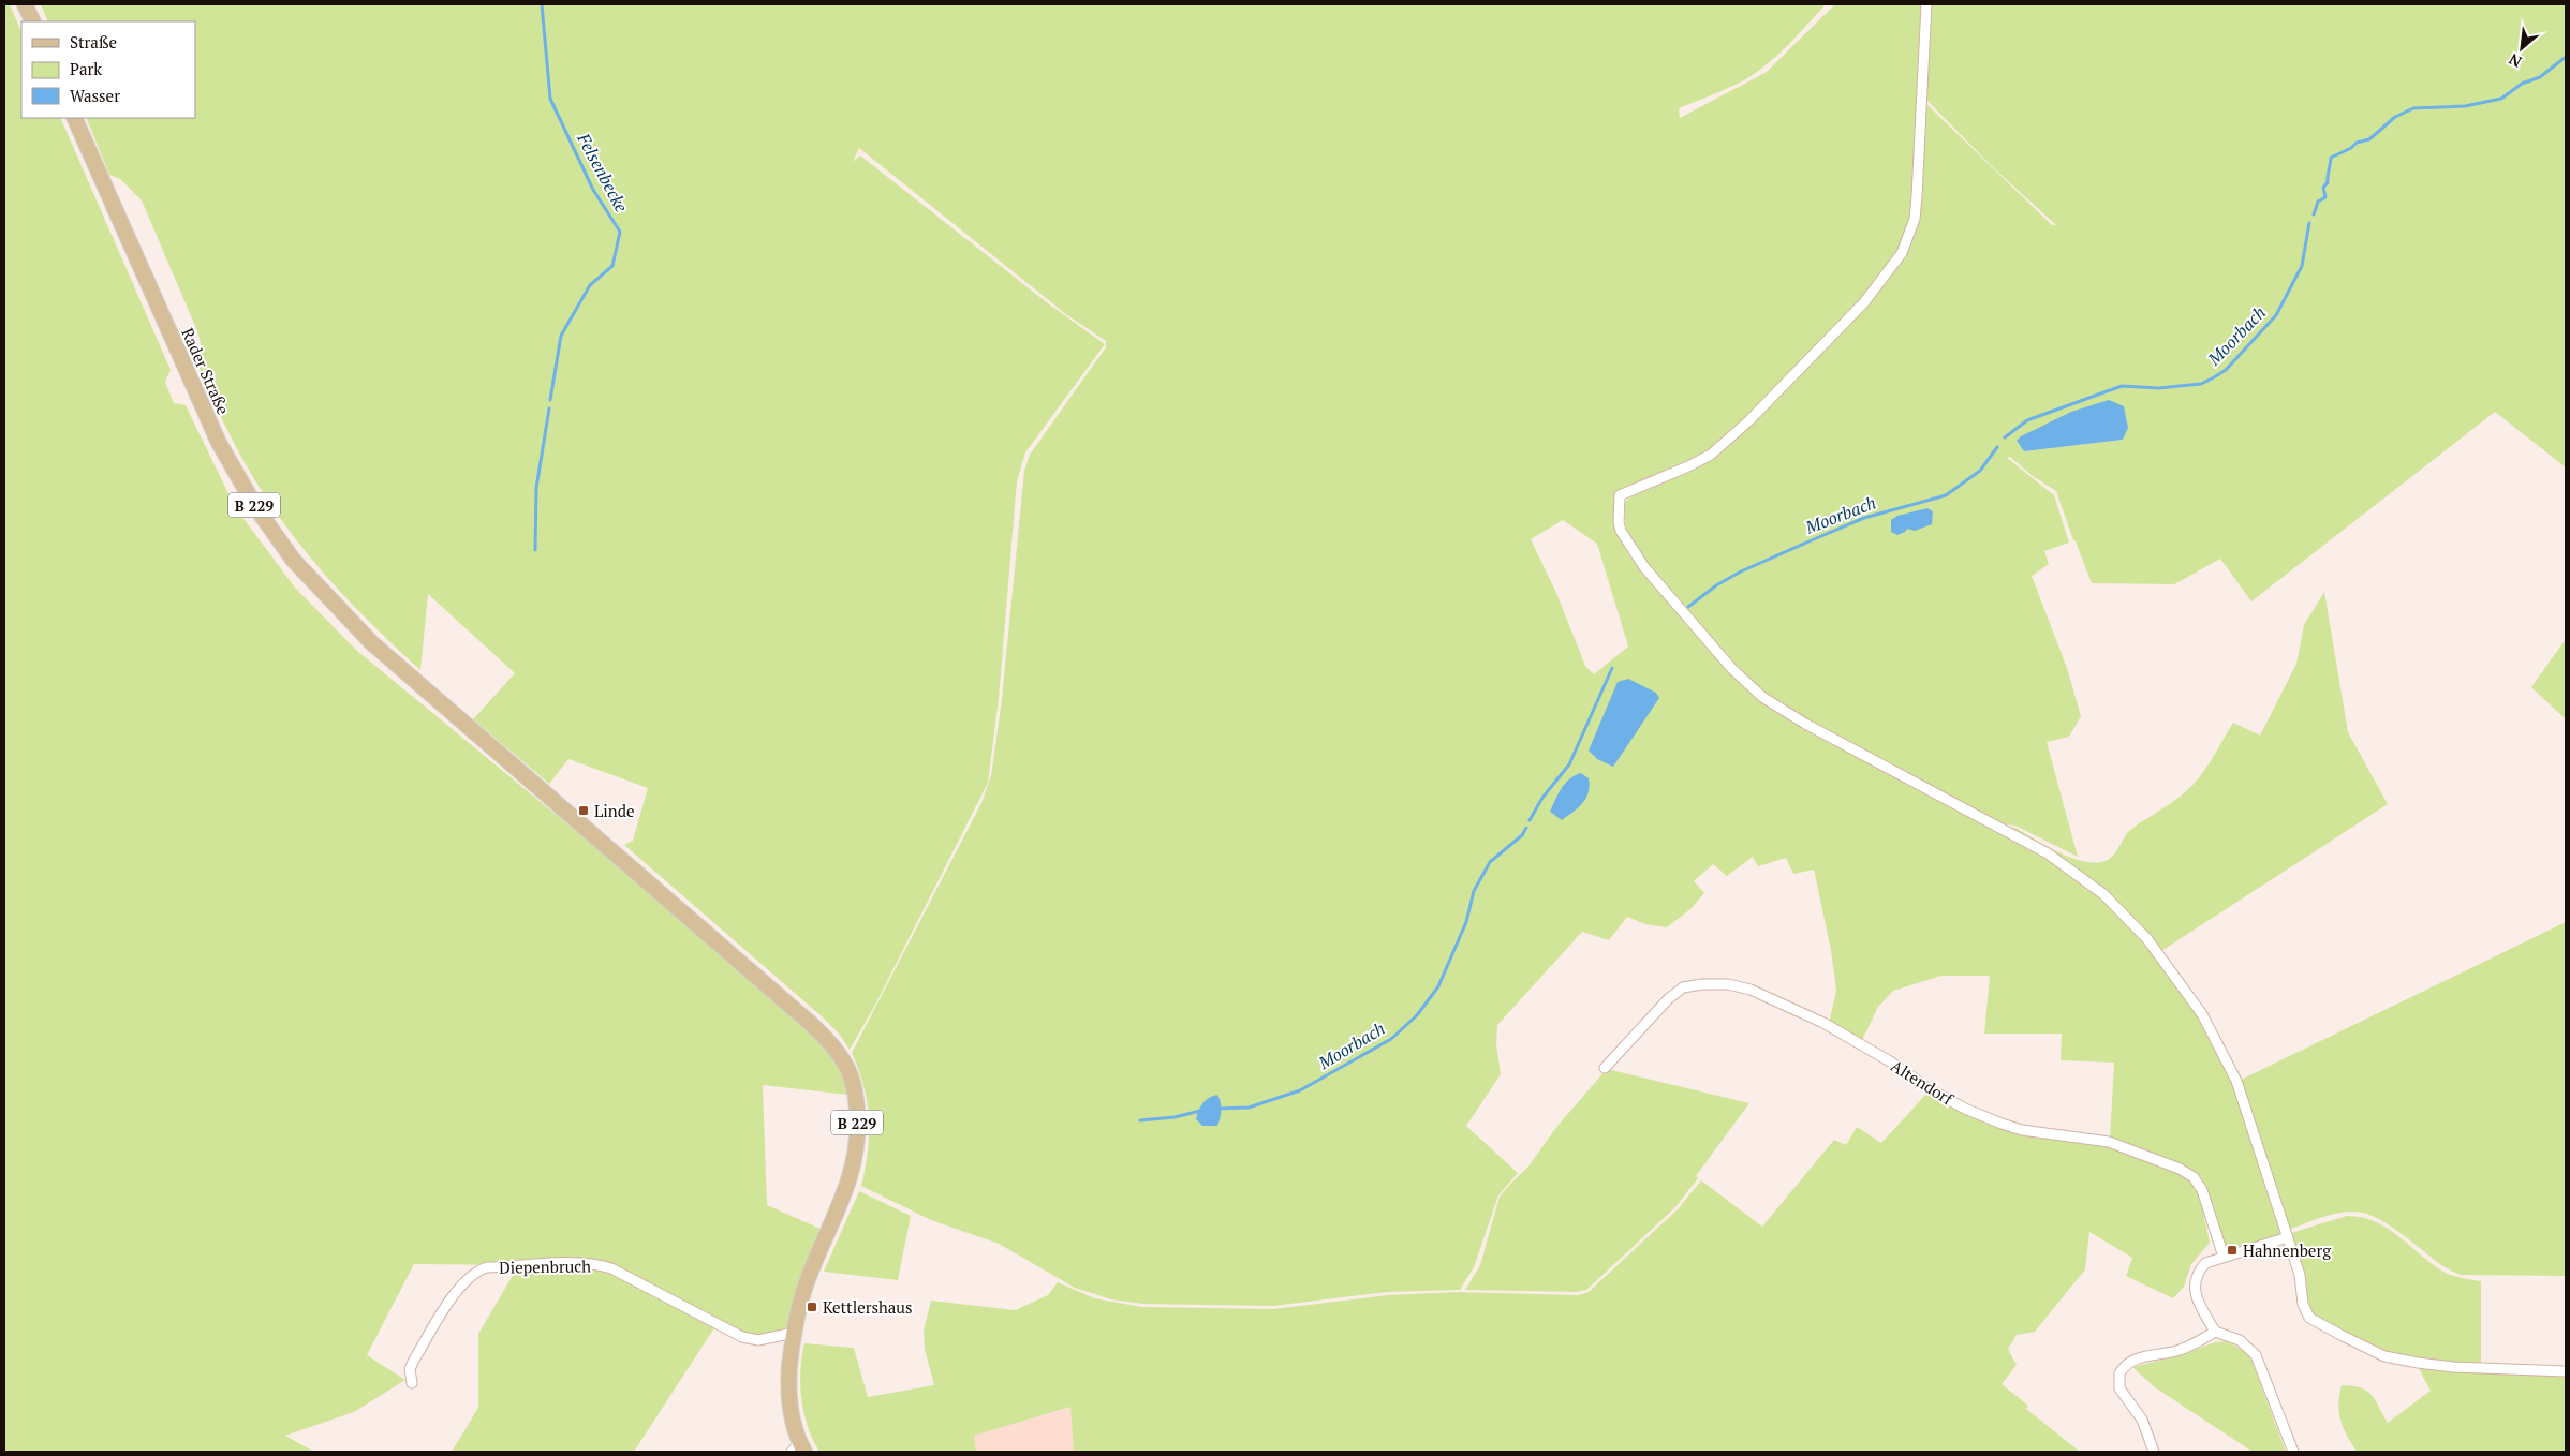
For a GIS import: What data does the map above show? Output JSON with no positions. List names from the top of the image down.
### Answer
{
  "streets": {
    "main road": ["Rader Straße", "B 229"],
    "street": ["Altendorf", "Diepenbruch"]
  },
  "crossings": [
    ["Rader Straße", "B 229"],
    ["Rader Straße", "Diepenbruch"],
    ["B 229", "Diepenbruch"]
  ],
  "water": ["Felsenbecke", "Moorbach"],
  "places": {
    "transit": ["Linde", "Hahnenberg", "Kettlershaus"]
  },
  "legend": ["Straße", "Park", "Wasser"],
  "north": "bottom left"
}
